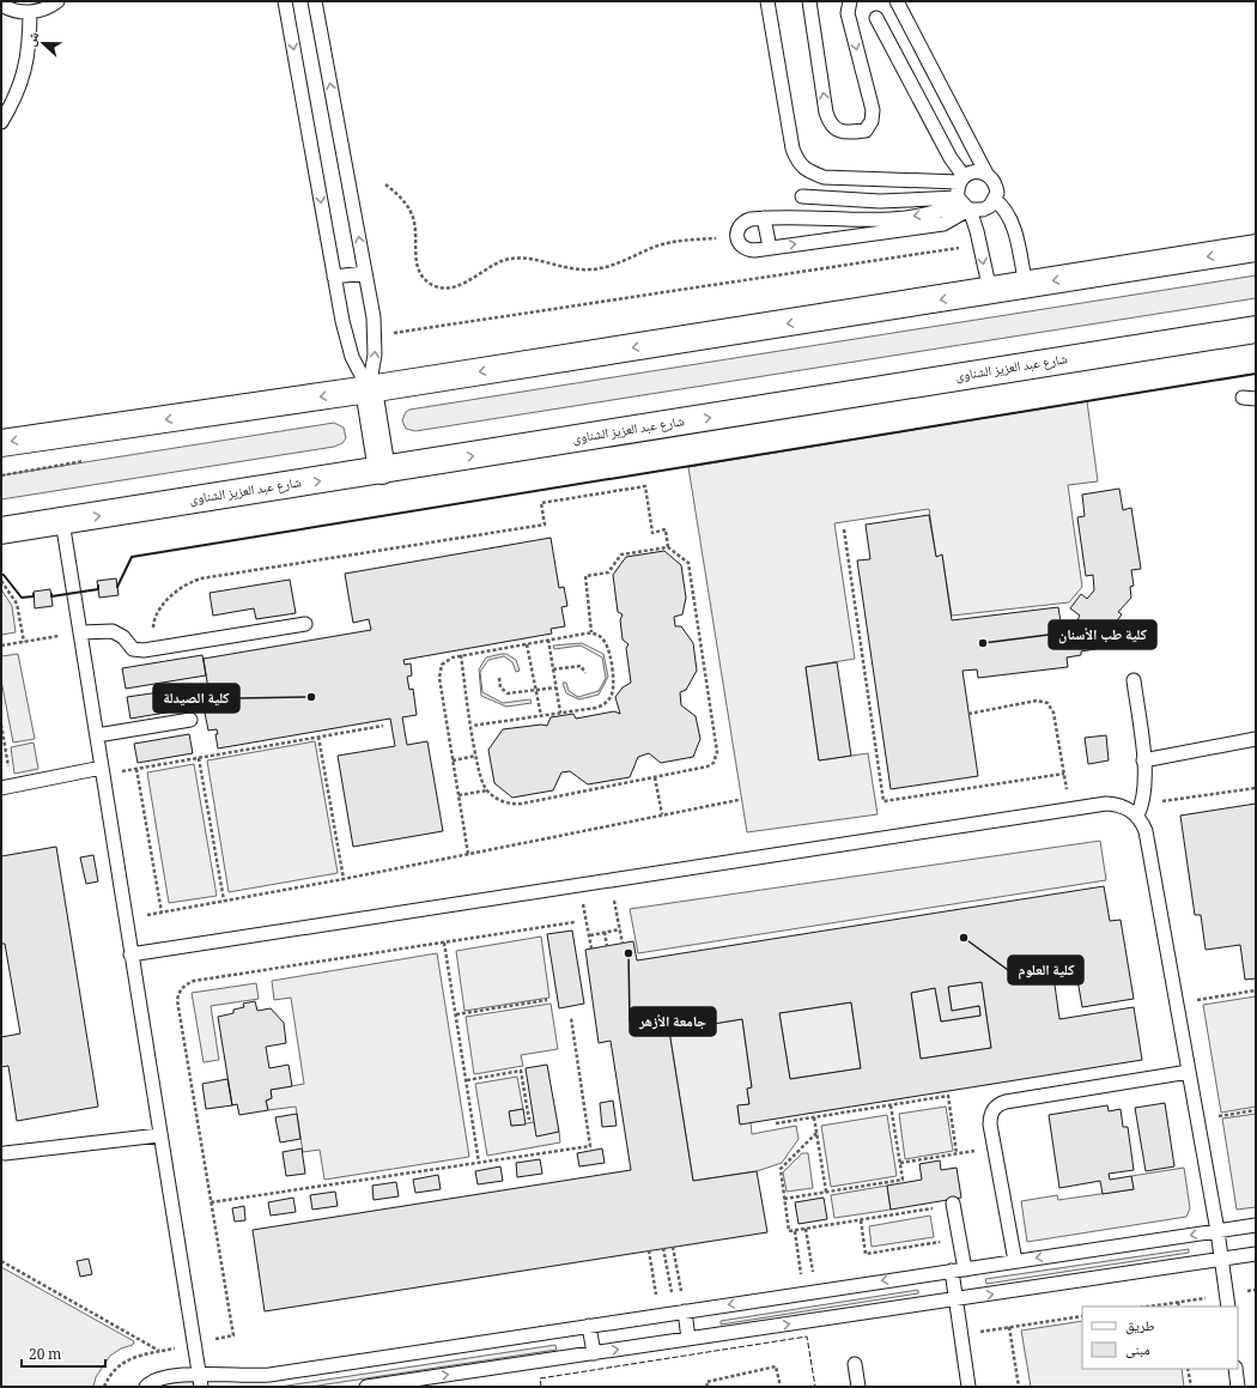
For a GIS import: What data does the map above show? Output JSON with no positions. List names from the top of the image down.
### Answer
{
  "streets": {
    "street": ["شارع عبد العزيز الشناوى"]
  },
  "places": [
    "كلية طب الأسنان",
    "كلية الصيدلة",
    "كلية العلوم",
    "جامعة الأزهر"
  ],
  "legend": ["طريق", "مبنى"],
  "scale_bar": "20 m",
  "north": "left"
}
